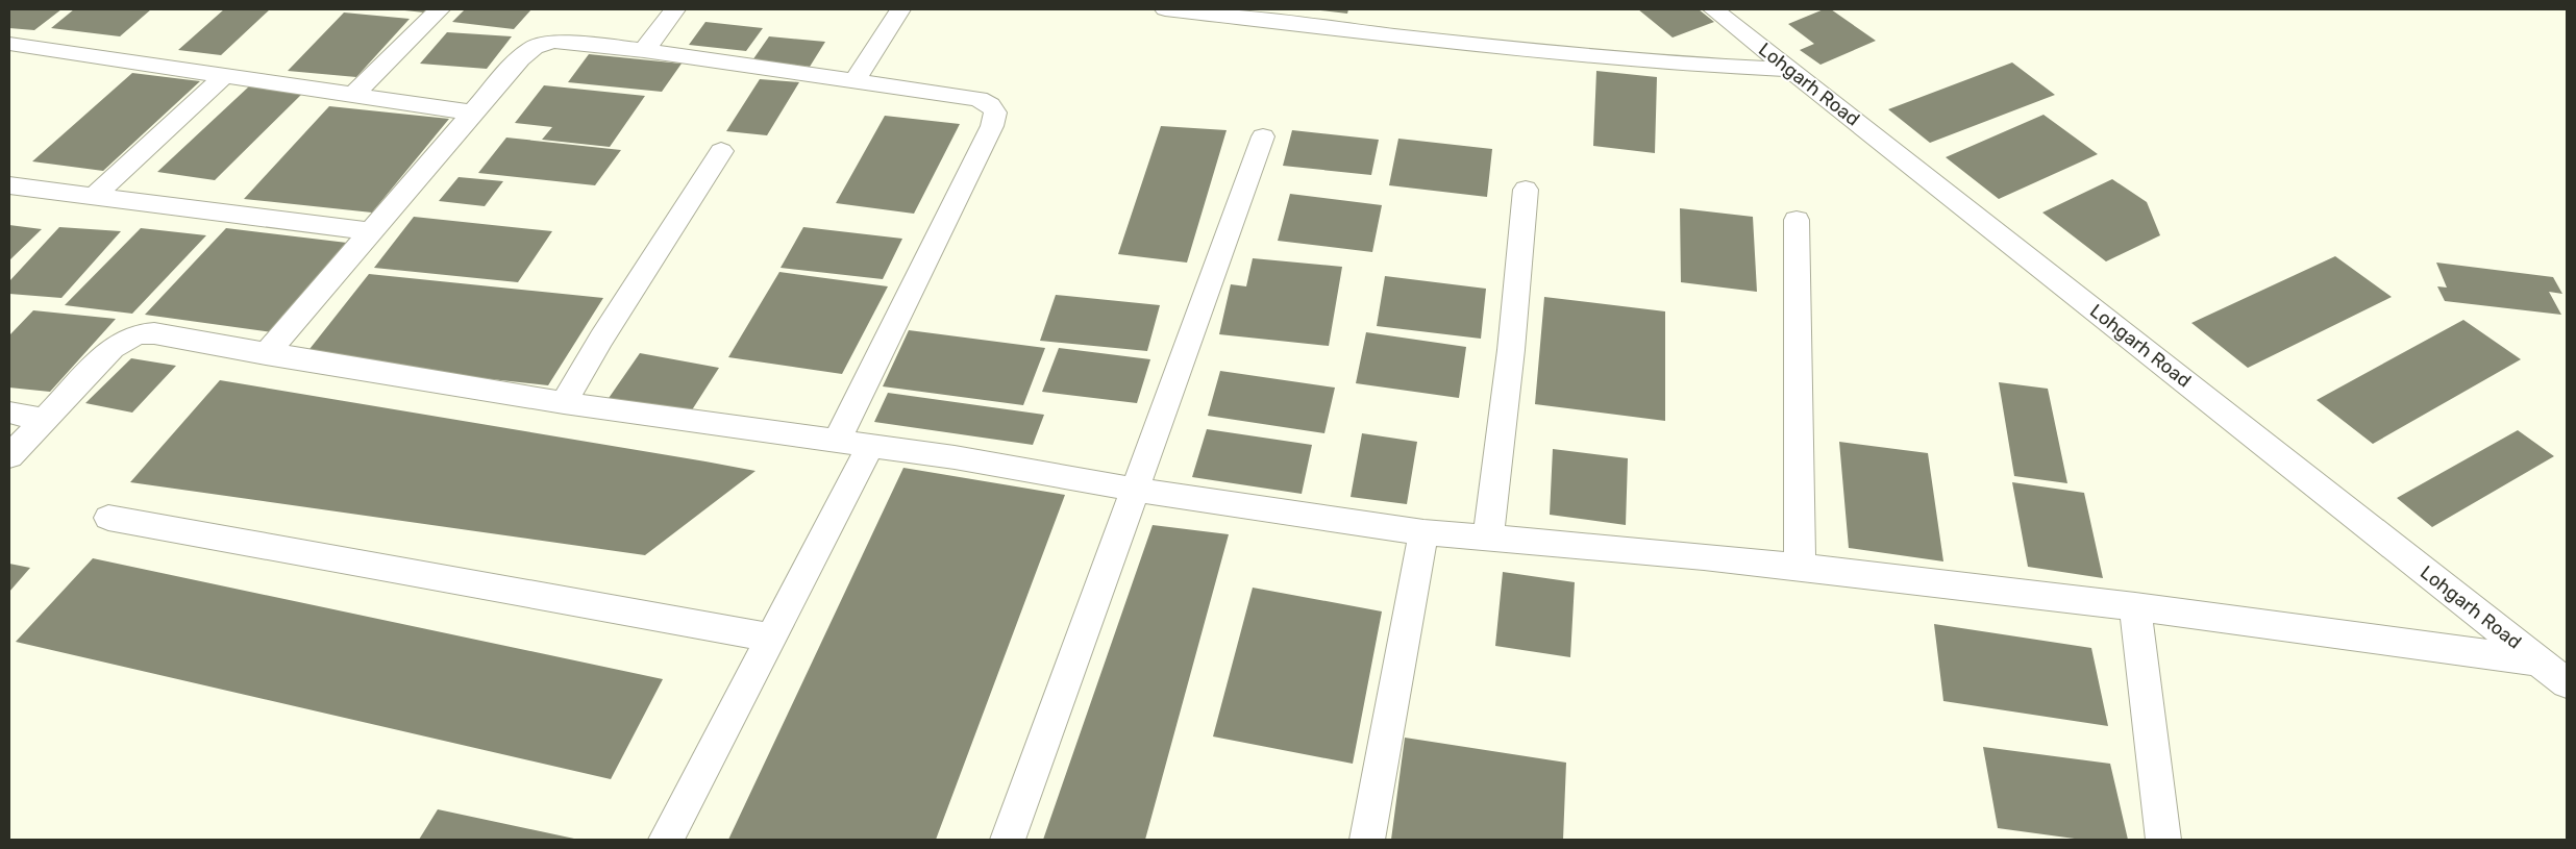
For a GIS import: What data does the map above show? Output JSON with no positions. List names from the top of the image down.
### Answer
{
  "streets": {
    "street": ["Lohgarh Road"]
  }
}
